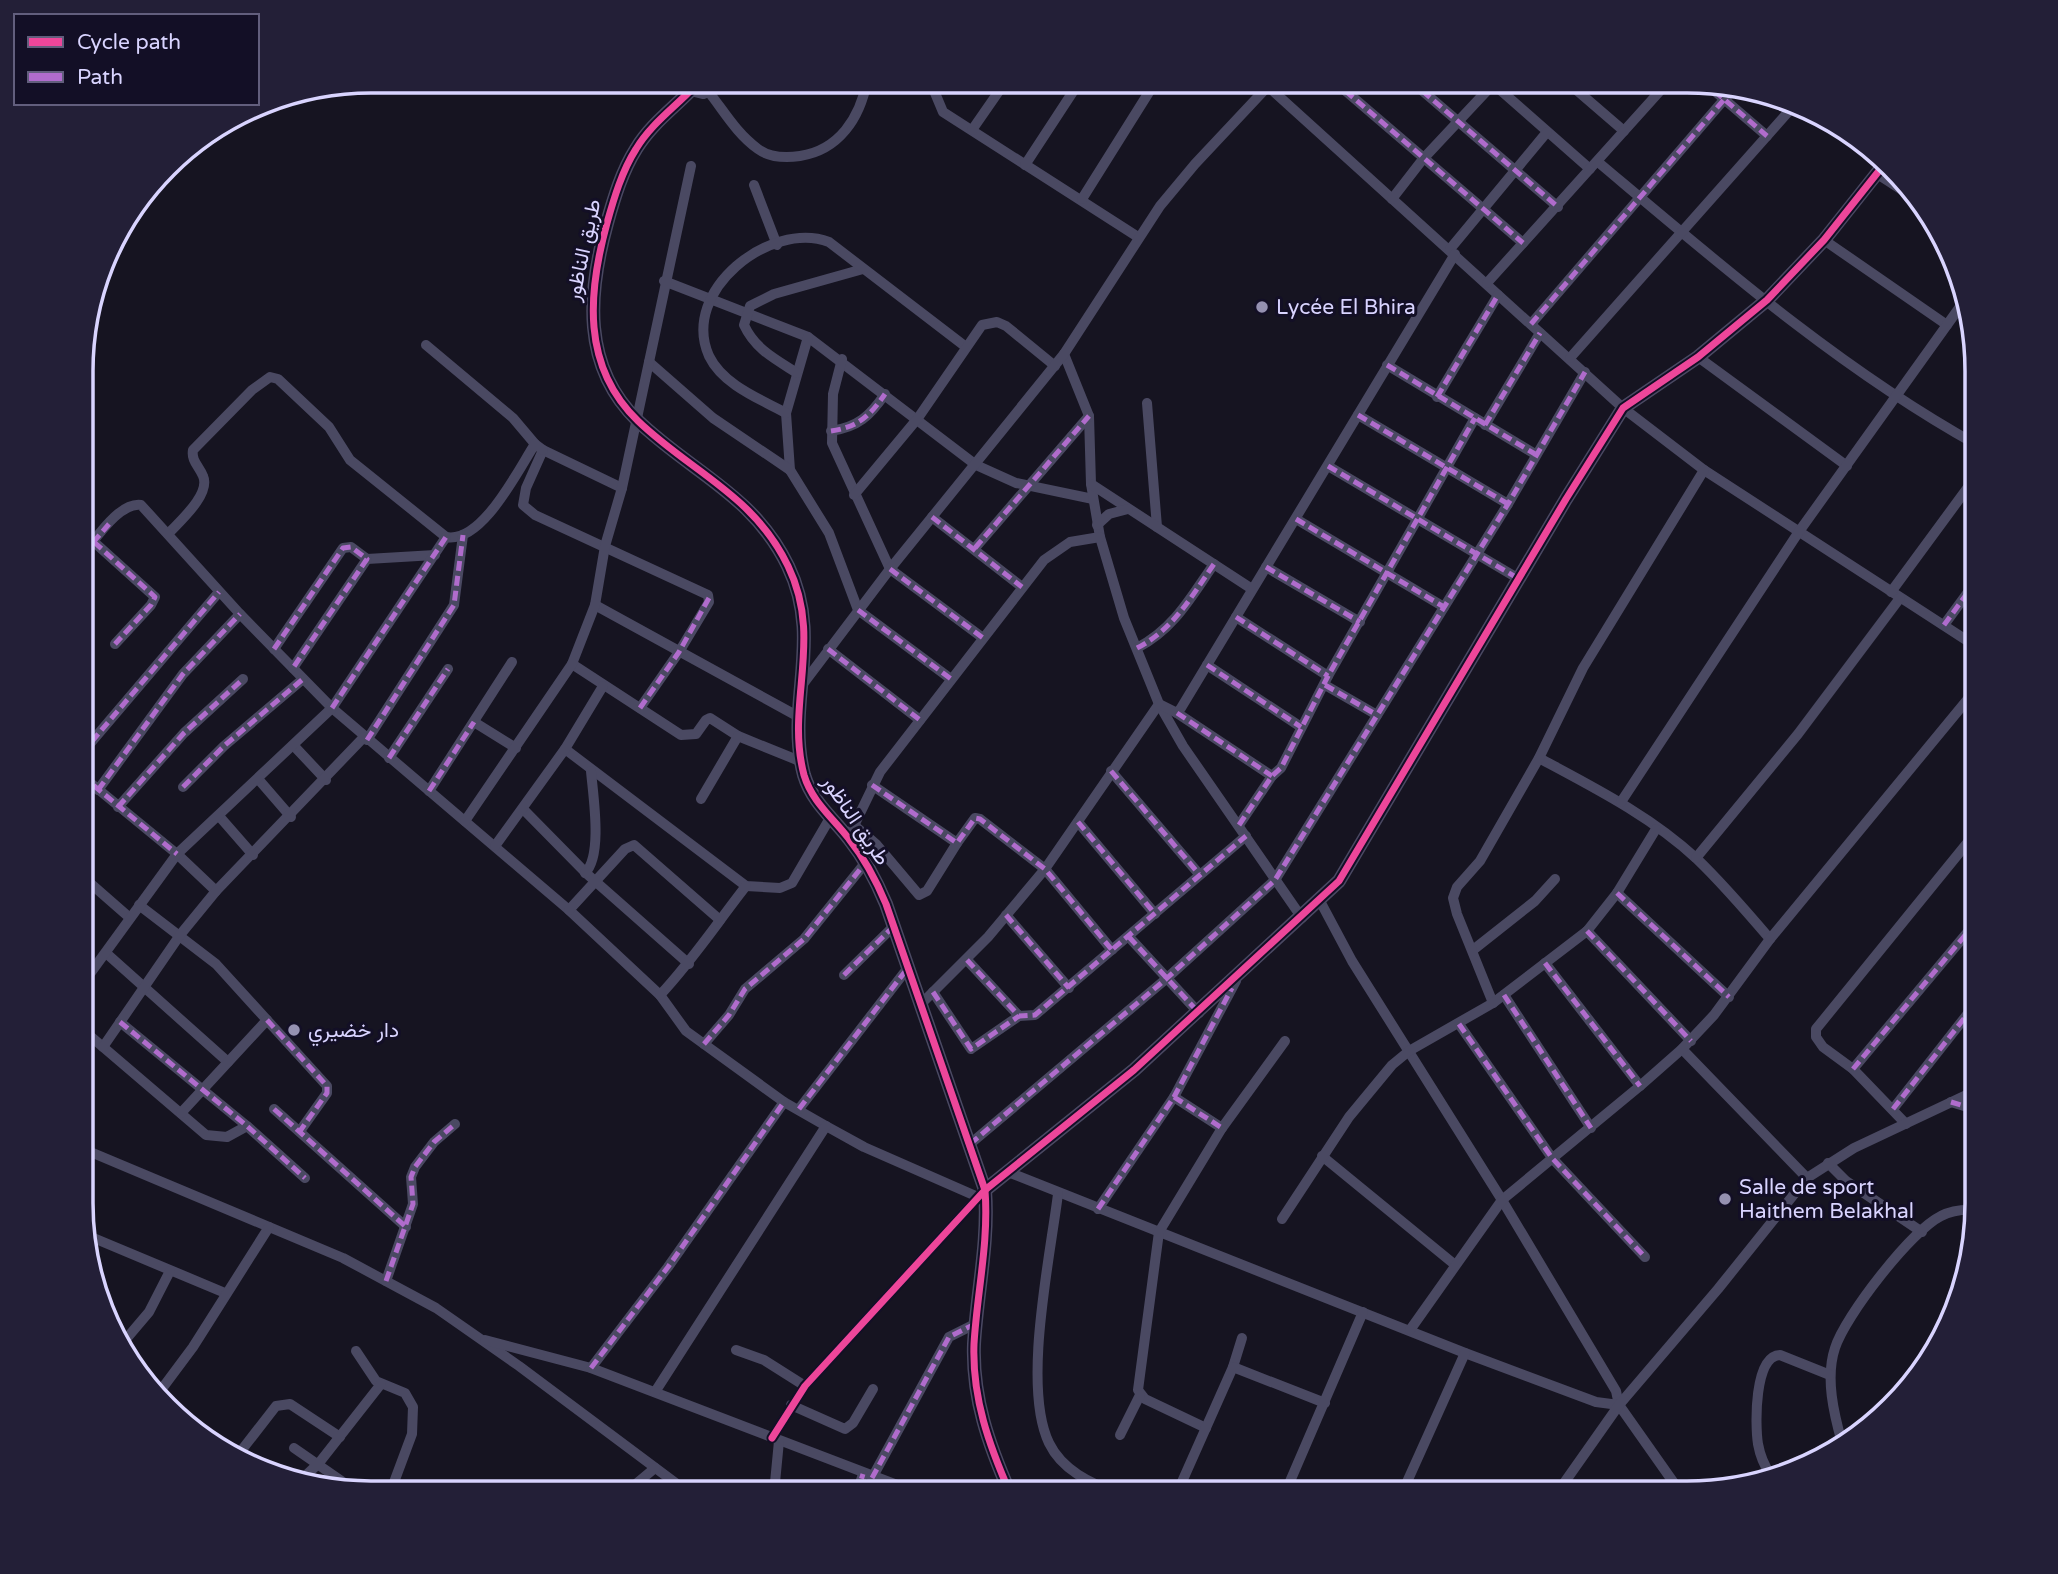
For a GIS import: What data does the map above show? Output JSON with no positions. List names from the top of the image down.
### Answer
{
  "streets": {
    "street": ["طريق الناظور"]
  },
  "places": ["Lycée El Bhira", "دار خضيري", "Salle de sport Haithem Belakhal"],
  "legend": ["Cycle path", "Path"]
}
